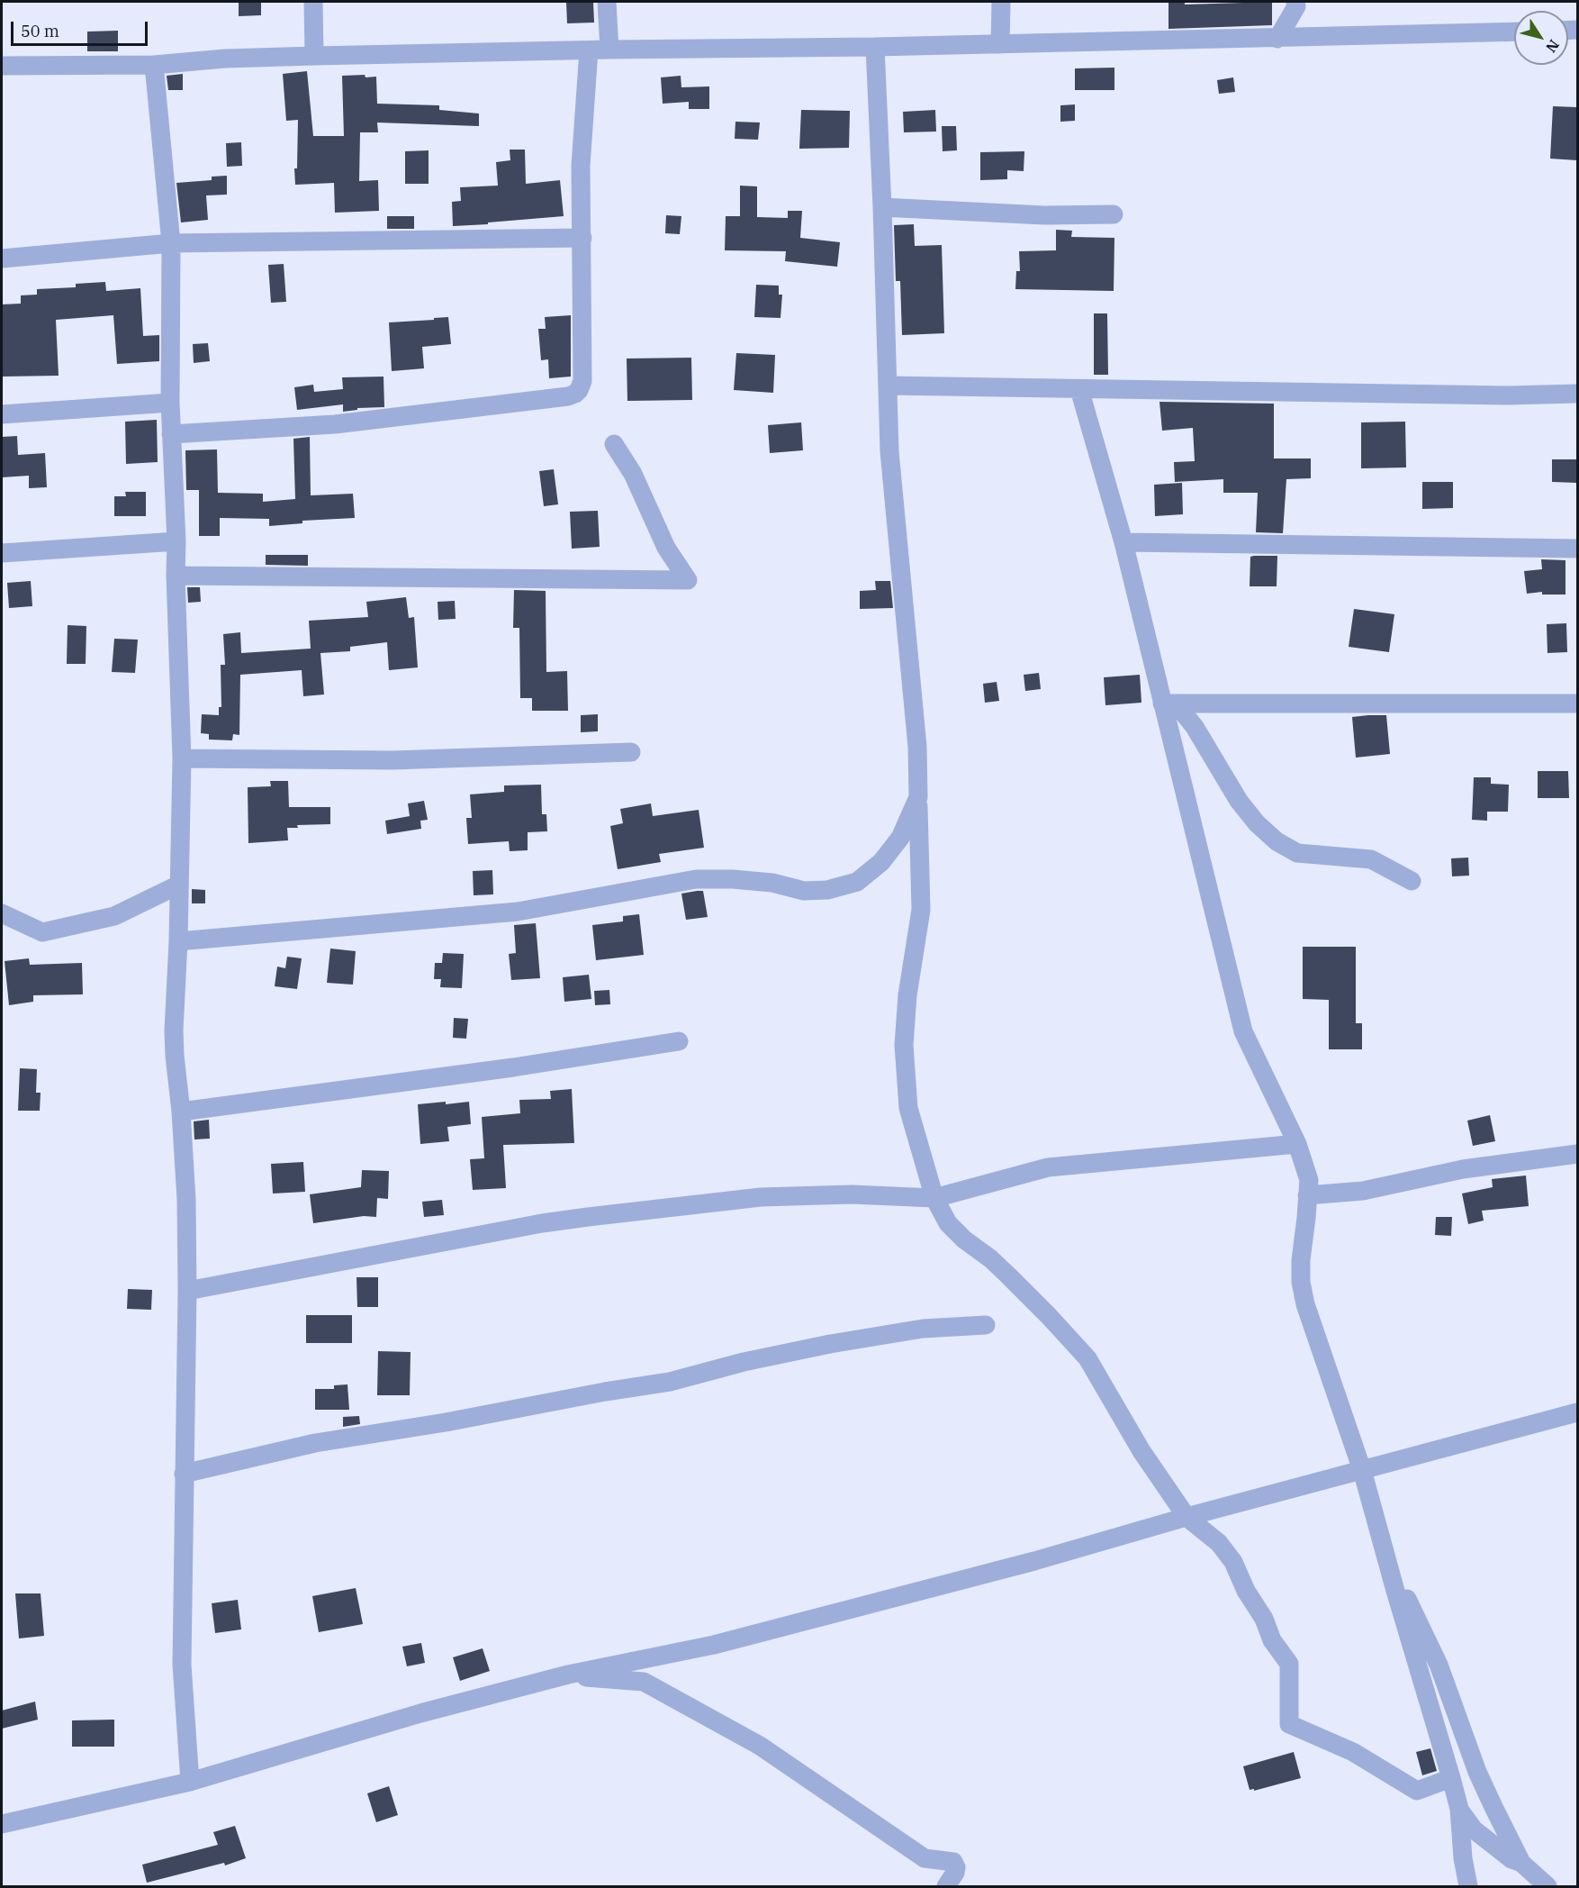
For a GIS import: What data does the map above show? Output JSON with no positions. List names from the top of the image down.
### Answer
{
  "scale_bar": "50 m",
  "north": "bottom right"
}
